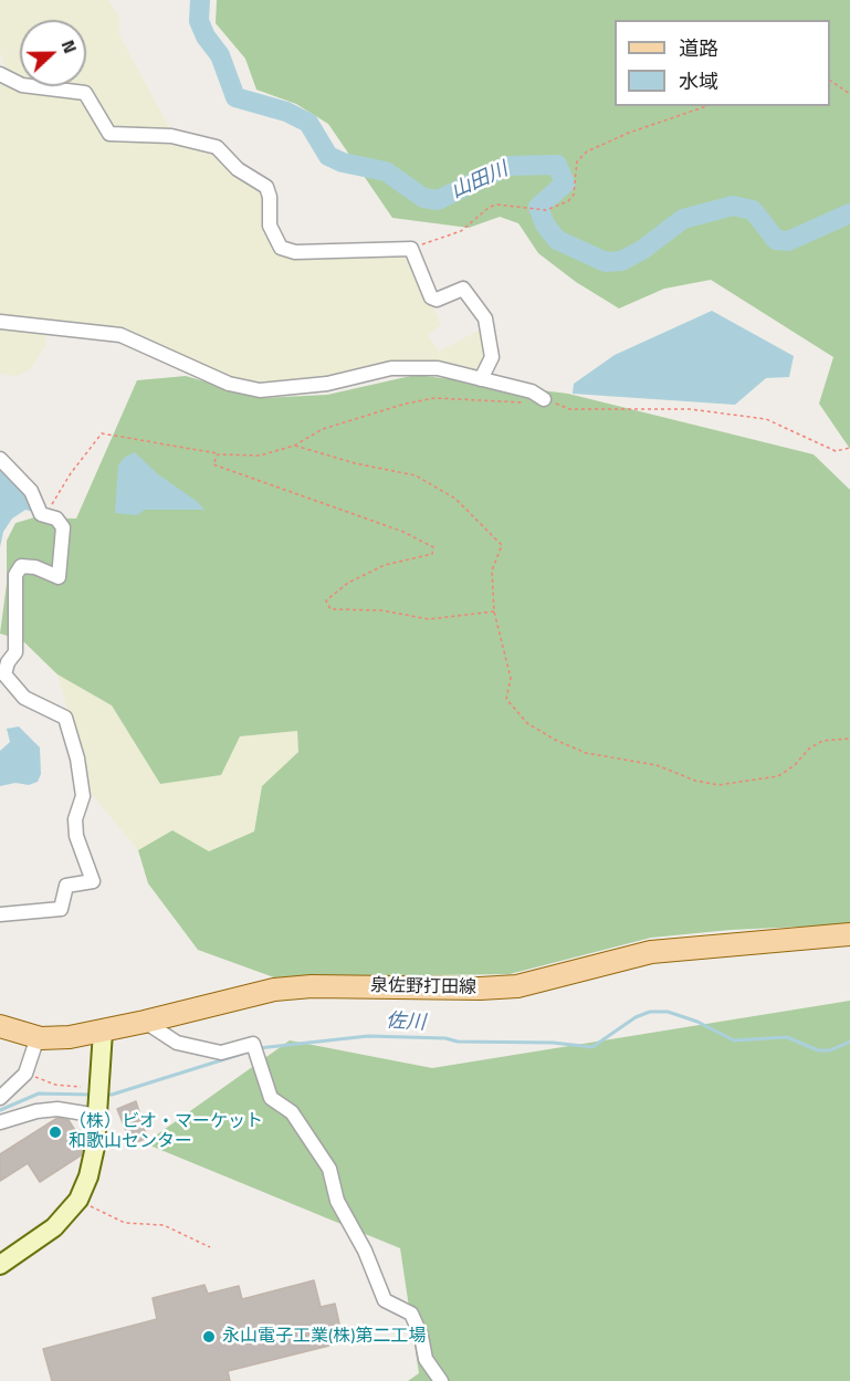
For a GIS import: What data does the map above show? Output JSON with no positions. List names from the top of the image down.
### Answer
{
  "streets": {
    "main road": ["泉佐野打田線"]
  },
  "water": ["山田川", "佐川"],
  "places": ["（株）ビオ・マーケット 和歌山センター", "永山電子工業(株)第二工場"],
  "legend": ["道路", "水域"],
  "north": "right"
}
